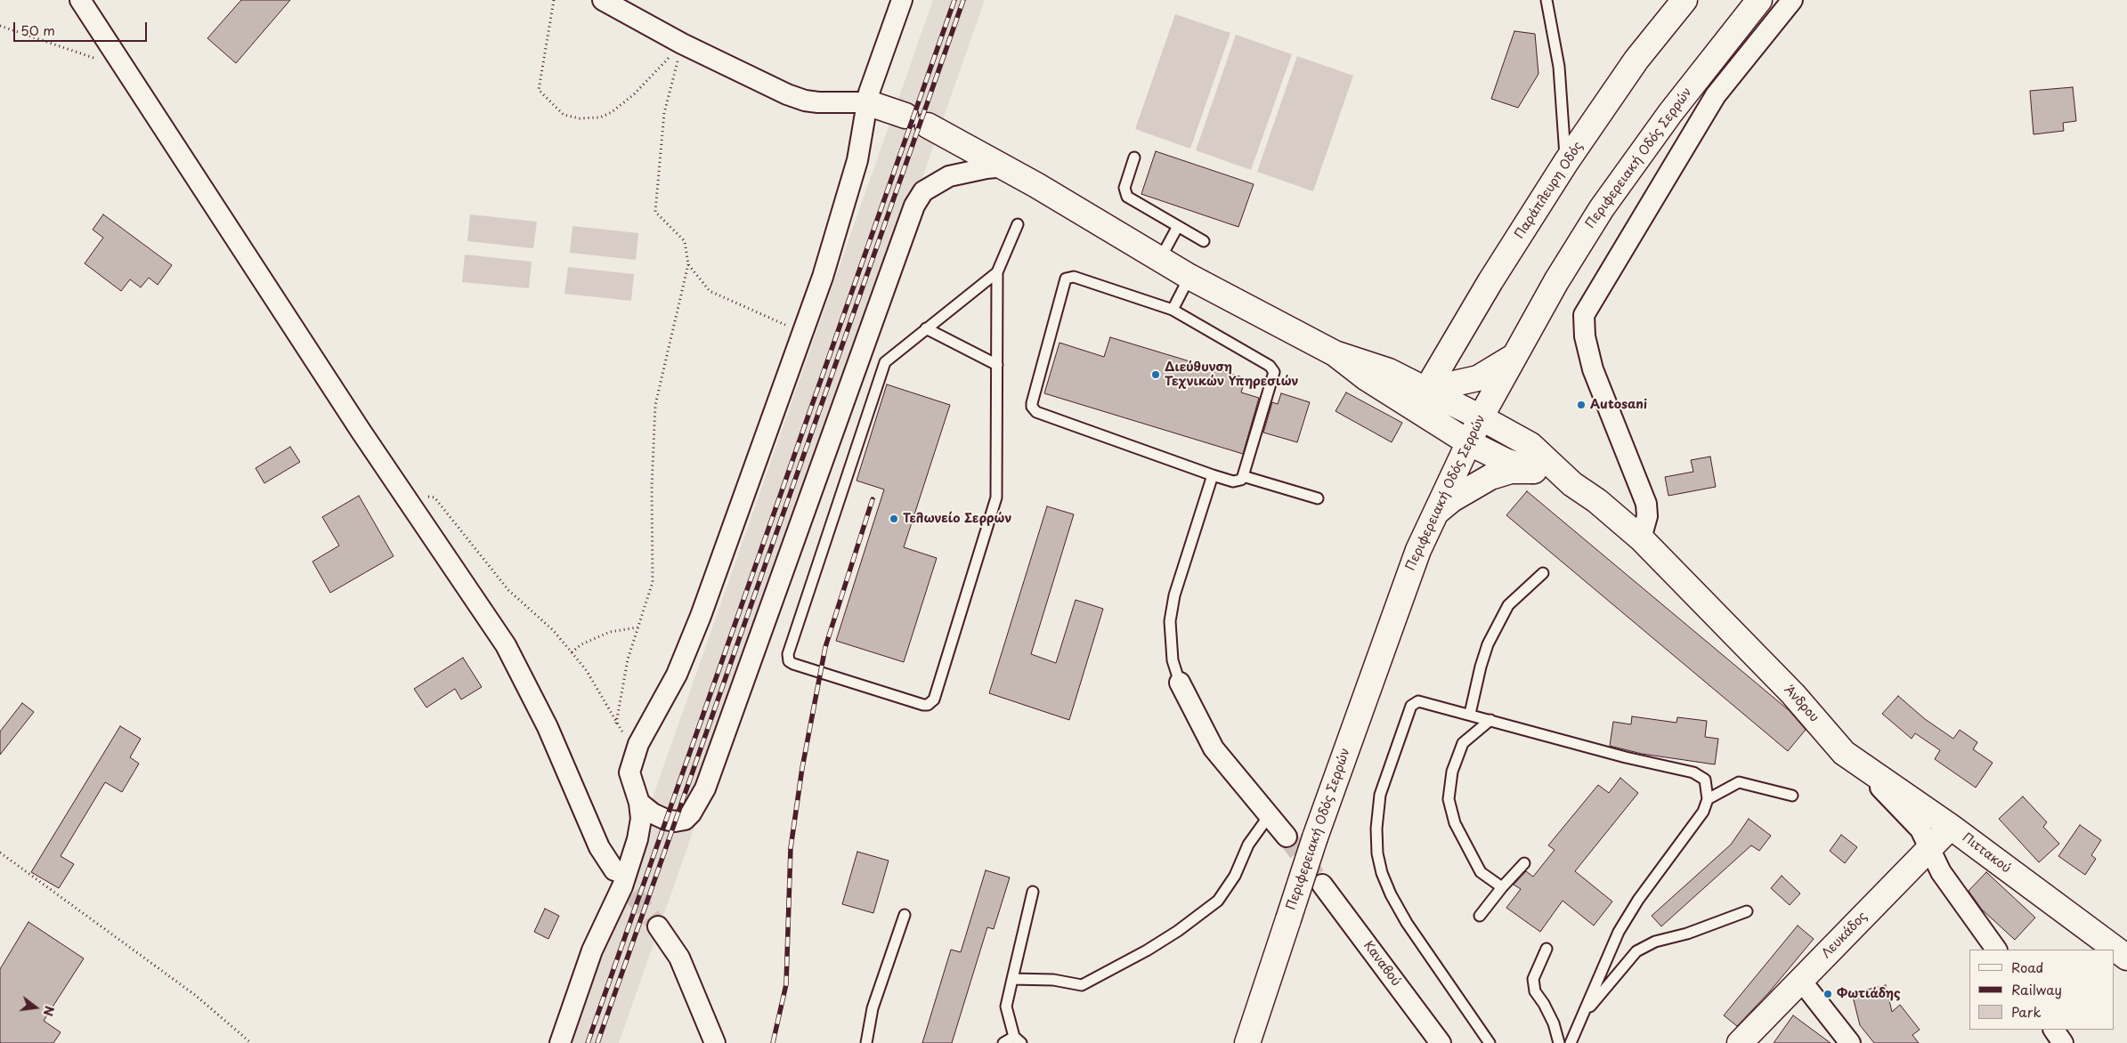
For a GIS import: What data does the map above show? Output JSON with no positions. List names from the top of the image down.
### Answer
{
  "streets": {
    "street": [
      "Περιφερειακή Οδός Σερρών",
      "Παράπλευρη Οδός",
      "Άνδρου",
      "Πιττακού",
      "Λευκάδος",
      "Καναβού"
    ]
  },
  "crossings": [
    ["Άνδρου", "Πιττακού"],
    ["Άνδρου", "Λευκάδος"],
    ["Πιττακού", "Λευκάδος"]
  ],
  "places": [
    "Διεύθυνση Τεχνικών Υπηρεσιών",
    "Autosani",
    "Τελωνείο Σερρών",
    "Φωτιάδης"
  ],
  "legend": ["Road", "Railway", "Park"],
  "scale_bar": "50 m",
  "north": "right"
}
